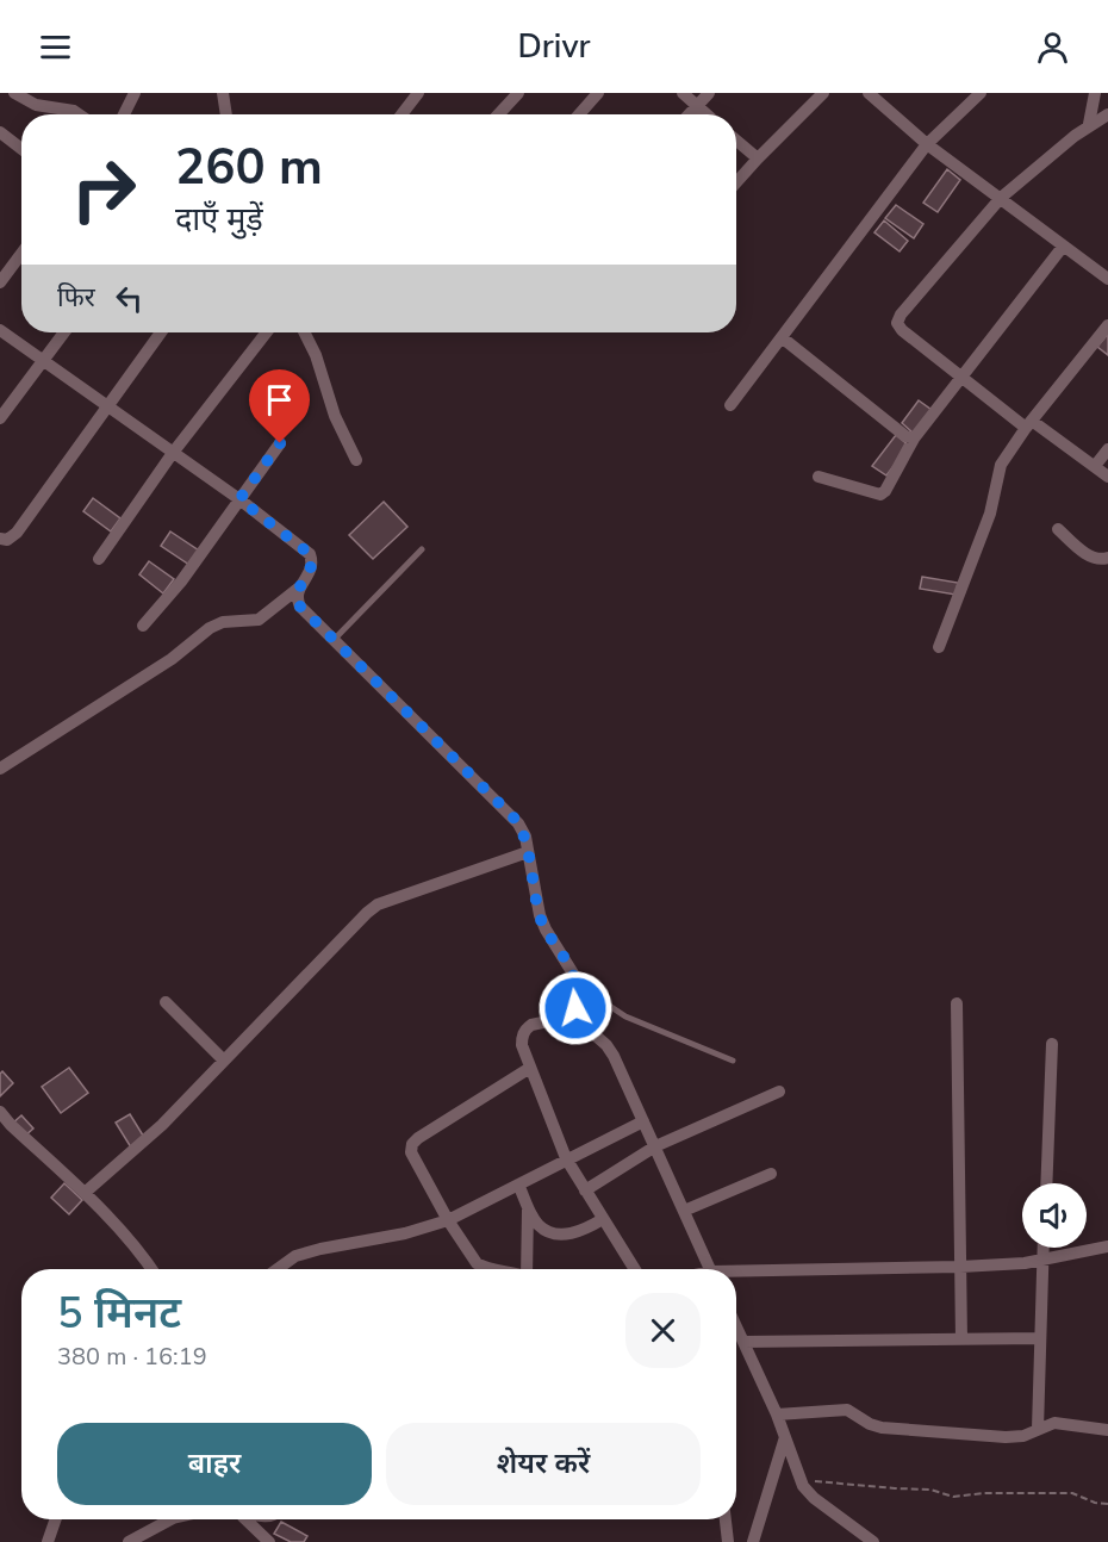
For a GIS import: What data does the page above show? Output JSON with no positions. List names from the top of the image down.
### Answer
{
  "page": {
    "header": "Drivr",
    "turn": ["260 m", "दाएँ मुड़ें"],
    "then": "फिर",
    "heading": ["5 मिनट", "380 m · 16:19"],
    "buttons": ["बाहर", "शेयर करें"]
  }
}
